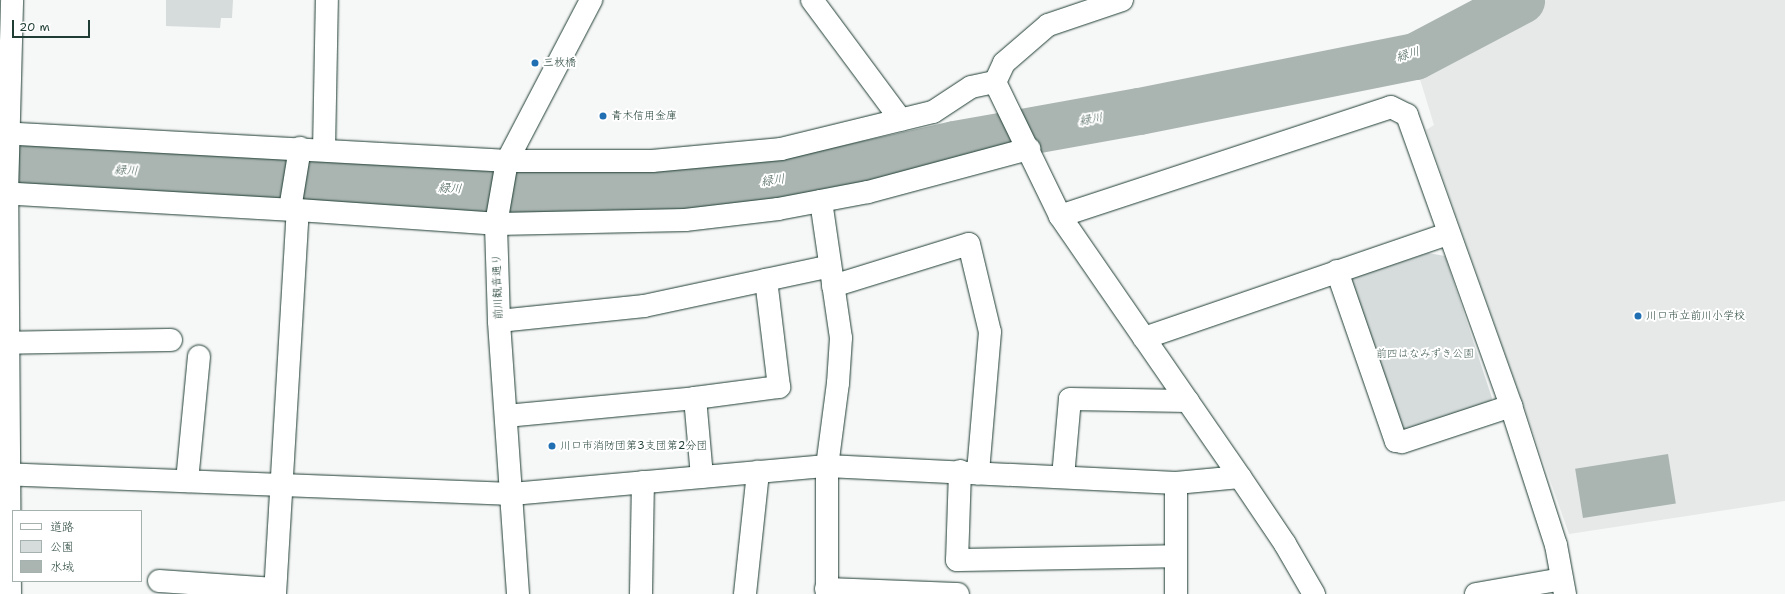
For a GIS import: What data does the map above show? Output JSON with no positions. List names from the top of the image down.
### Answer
{
  "streets": {
    "street": ["前川観音通り"]
  },
  "water": ["緑川"],
  "parks": ["前四はなみずき公園"],
  "places": [
    "三枚橋",
    "青木信用金庫",
    "川口市立前川小学校",
    "川口市消防団第3支団第2分団"
  ],
  "legend": ["道路", "公園", "水域"],
  "scale_bar": "20 m"
}
